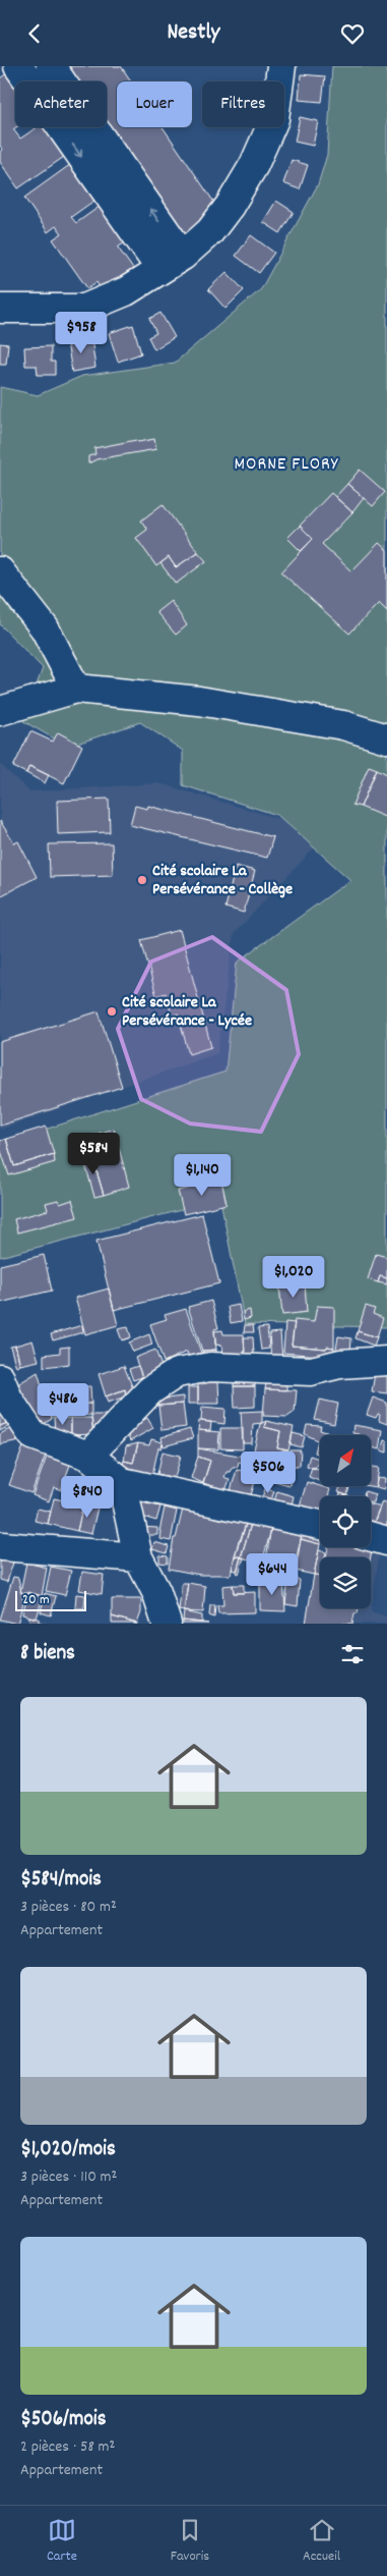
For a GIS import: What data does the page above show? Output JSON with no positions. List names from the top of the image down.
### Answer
{
  "districts": ["MORNE FLORY"],
  "places": ["Cité scolaire La Persévérance - Collège", "Cité scolaire La Persévérance - Lycée"],
  "scale_bar": "20 m",
  "north": "top right",
  "page": {
    "header": "Nestly",
    "chip": ["Acheter", "Louer", "Filtres"],
    "price": [
      "$958",
      "$584",
      "$1,140",
      "$1,020",
      "$486",
      "$506",
      "$840",
      "$644"
    ],
    "scale": "20 m",
    "heading": "8 biens",
    "list": [
      {
        "name": "$584/mois",
        "note": "3 pièces · 80 m² · Appartement"
      },
      {
        "name": "$1,020/mois",
        "note": "3 pièces · 110 m² · Appartement"
      },
      {
        "name": "$506/mois",
        "note": "2 pièces · 58 m² · Appartement"
      }
    ],
    "tabs": ["Carte", "Favoris", "Accueil"]
  }
}
